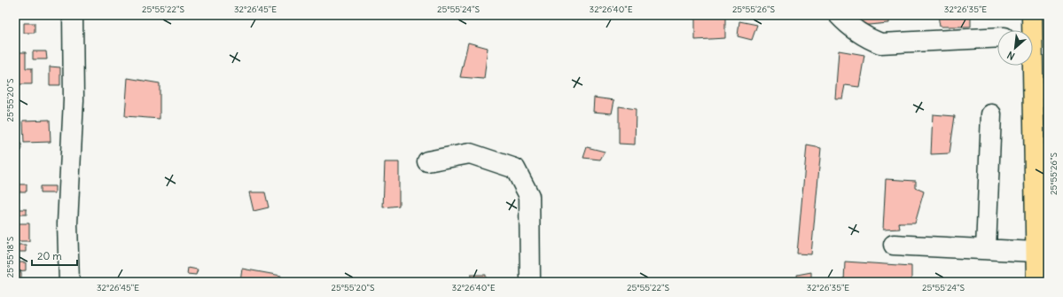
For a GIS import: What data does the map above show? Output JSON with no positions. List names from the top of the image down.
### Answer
{
  "scale_bar": "20 m",
  "north": "bottom left",
  "coordinates": [
    "25°55'22\"S",
    "32°26'45\"E",
    "25°55'24\"S",
    "32°26'40\"E",
    "25°55'26\"S",
    "32°26'35\"E",
    "25°55'20\"S",
    "25°55'18\"S"
  ]
}
